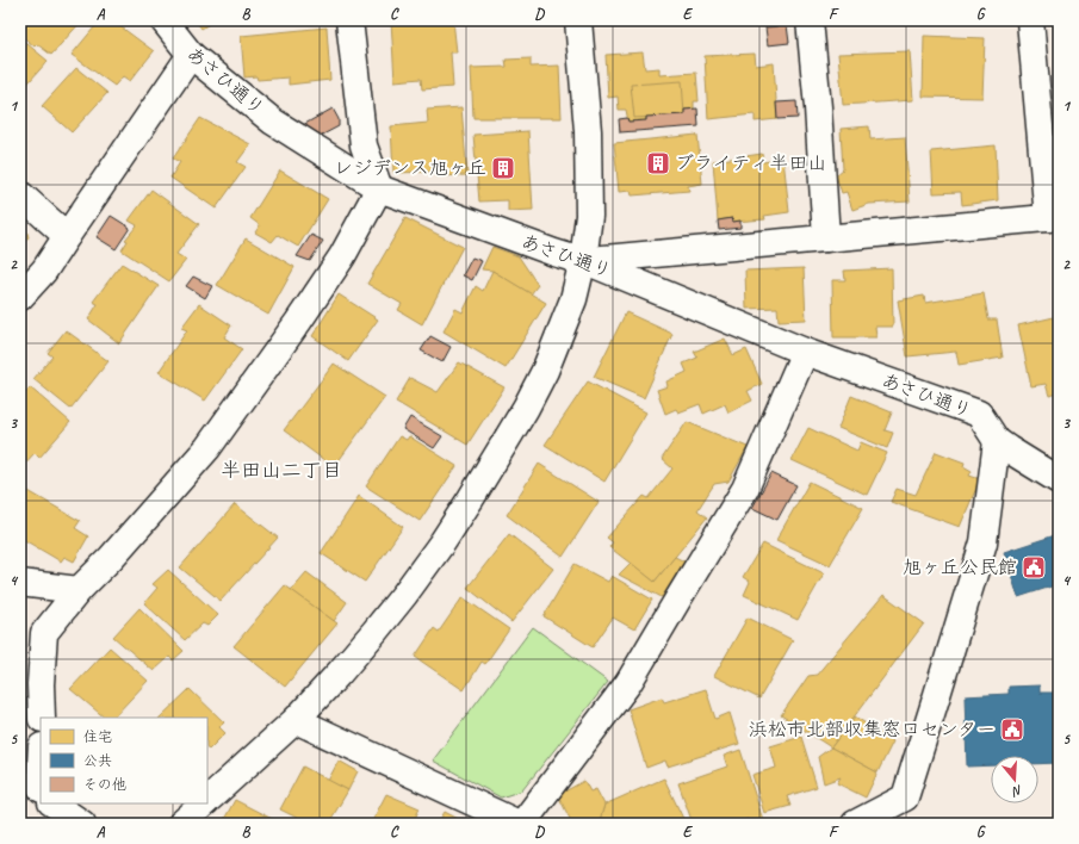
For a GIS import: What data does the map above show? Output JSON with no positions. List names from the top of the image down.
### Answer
{
  "streets": {
    "street": ["あさひ通り"]
  },
  "districts": ["半田山二丁目"],
  "places": {
    "building": ["ブライティ半田山", "レジデンス旭ヶ丘"],
    "public building": ["旭ヶ丘公民館", "浜松市北部収集窓口センター"]
  },
  "legend": ["住宅", "公共", "その他"],
  "north": "bottom",
  "grid": {
    "columns": [
      "A",
      "B",
      "C",
      "D",
      "E",
      "F",
      "G"
    ],
    "rows": [
      "1",
      "2",
      "3",
      "4",
      "5"
    ]
  }
}
